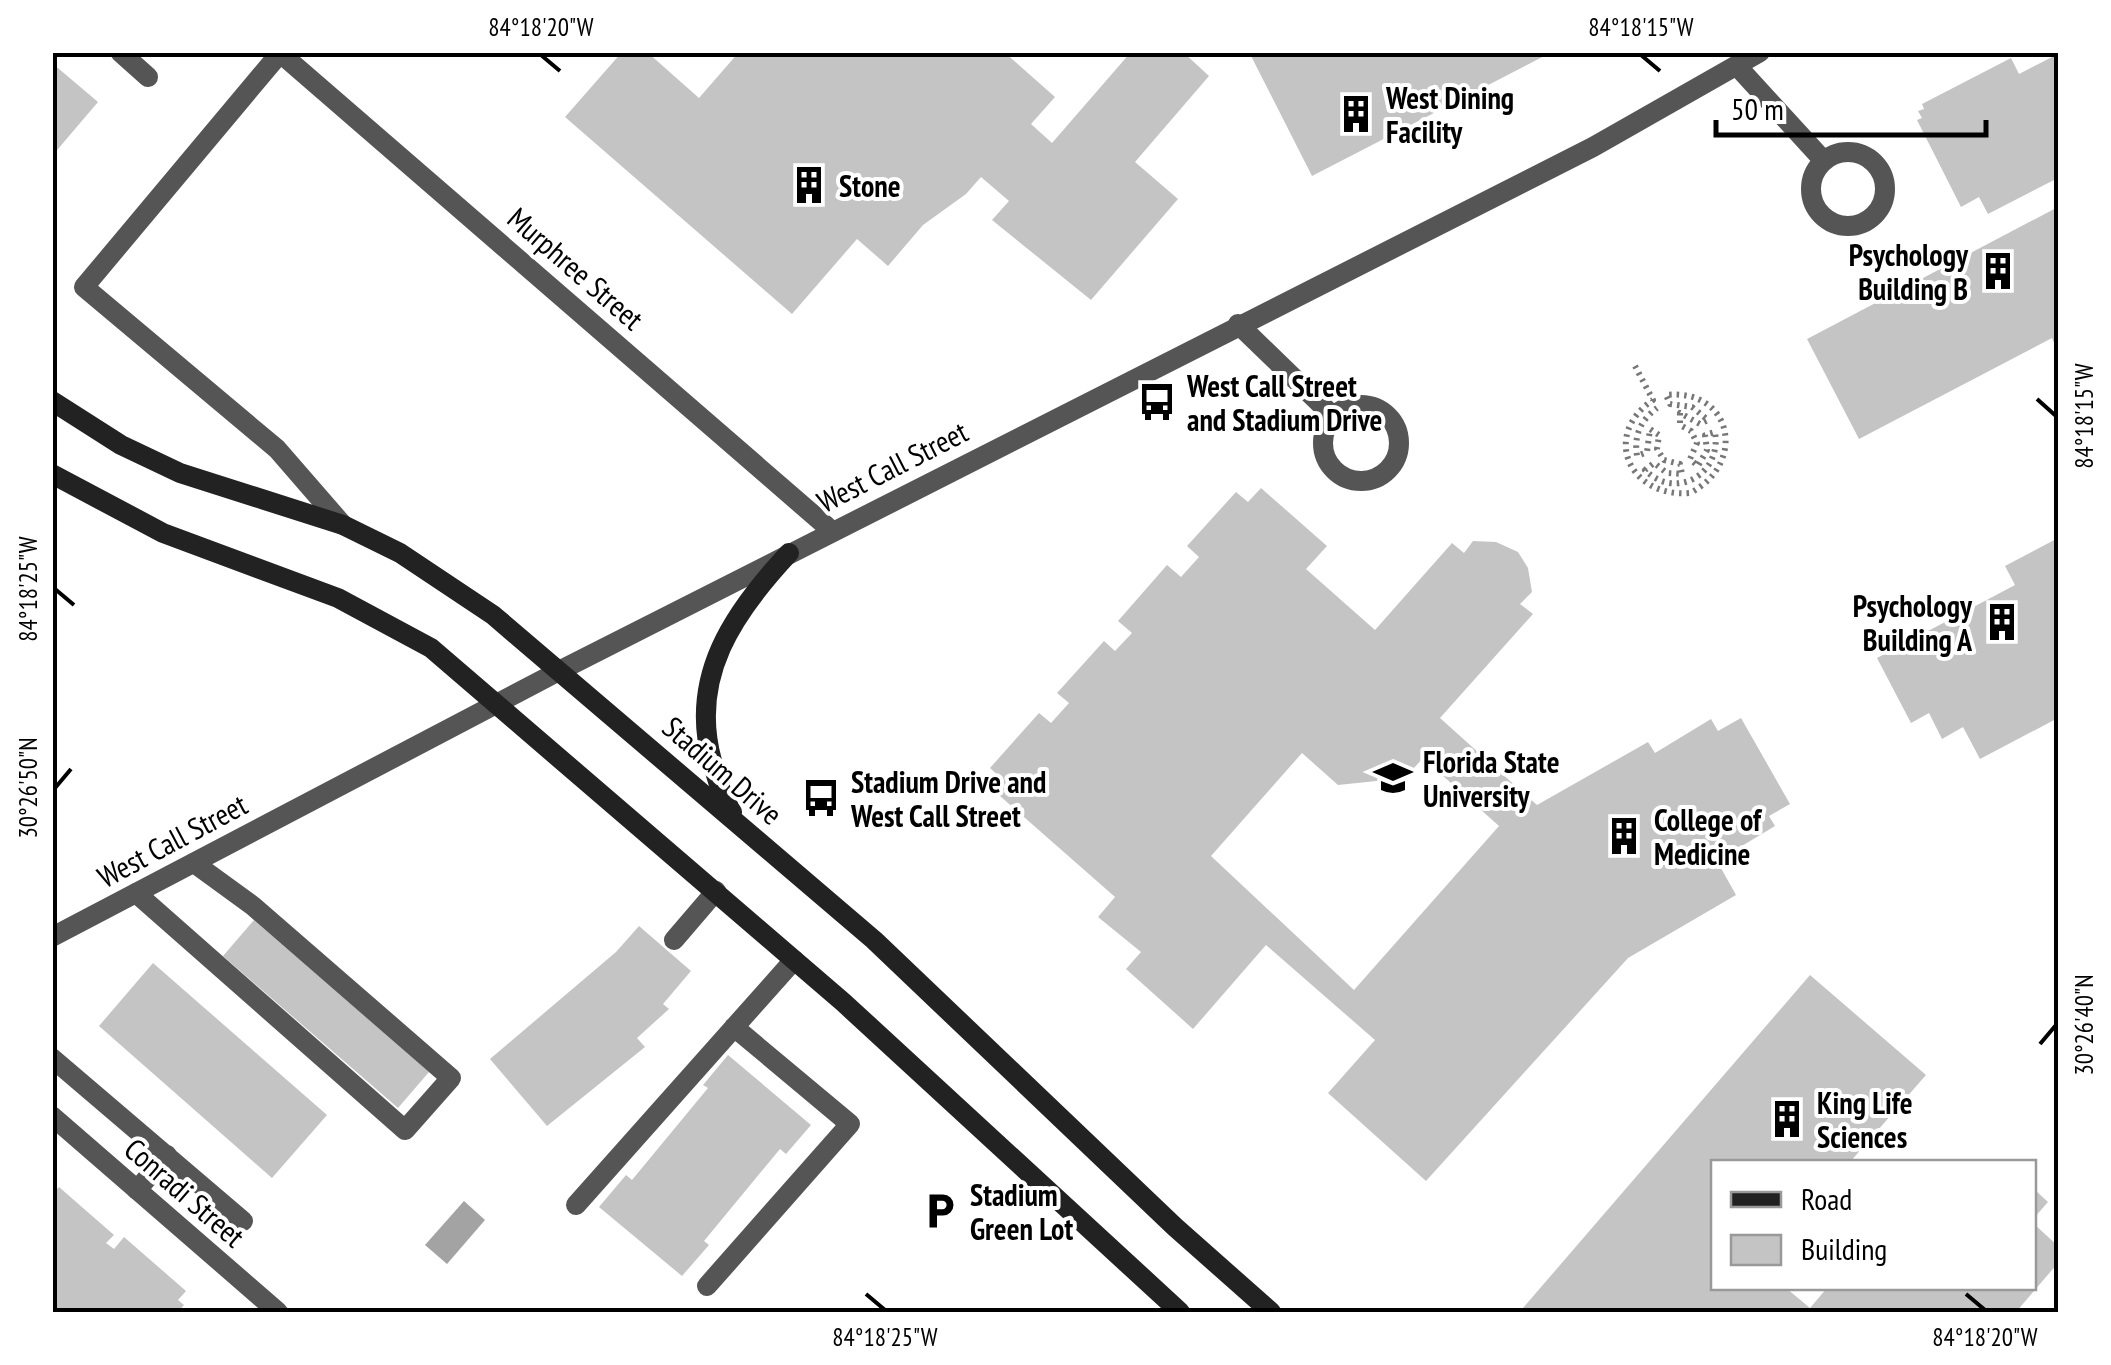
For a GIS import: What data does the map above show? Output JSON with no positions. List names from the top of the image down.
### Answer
{
  "streets": {
    "main road": ["Stadium Drive"],
    "street": ["Murphree Street", "West Call Street", "Conradi Street"]
  },
  "crossings": [
    ["Murphree Street", "West Call Street"],
    ["West Call Street", "Stadium Drive"]
  ],
  "places": {
    "building": [
      "West Dining Facility",
      "Stone",
      "Psychology Building B",
      "Psychology Building A",
      "College of Medicine",
      "King Life Sciences"
    ],
    "bus stop": ["West Call Street and Stadium Drive", "Stadium Drive and West Call Street"],
    "school or university": ["Florida State University"],
    "parking": ["Stadium Green Lot"]
  },
  "legend": ["Road", "Building"],
  "scale_bar": "50 m",
  "coordinates": [
    "84°18'20\"W",
    "84°18'15\"W",
    "84°18'25\"W",
    "30°26'50\"N",
    "30°26'40\"N"
  ]
}
